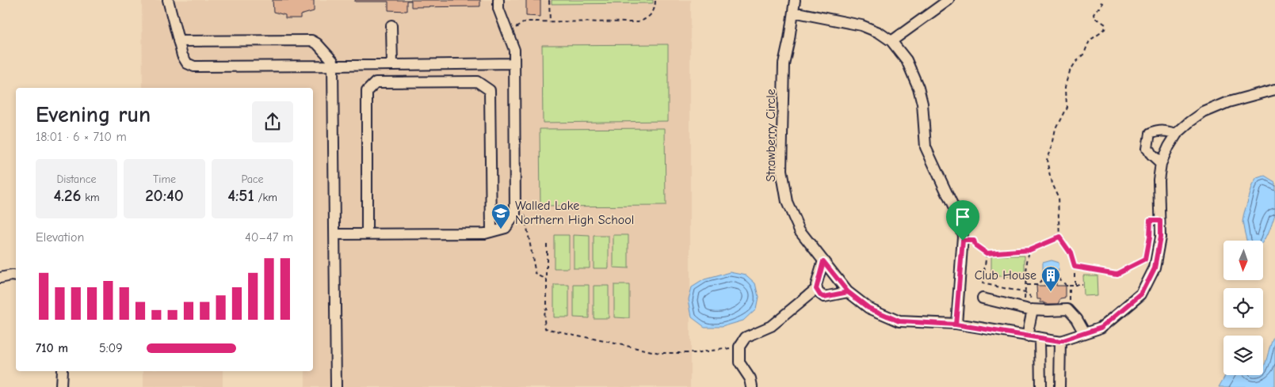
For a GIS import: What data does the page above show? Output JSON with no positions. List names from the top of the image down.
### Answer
{
  "streets": {
    "street": ["Strawberry Circle"]
  },
  "places": {
    "school or university": ["Walled Lake Northern High School"],
    "building": ["Club House"]
  },
  "north": "bottom",
  "page": {
    "heading": ["Evening run", "18:01 · 6 × 710 m"],
    "stats": [
      ["Distance", "4.26 km"],
      ["Time", "20:40"],
      ["Pace", "4:51 /km"]
    ],
    "chart": ["Elevation", "40–47 m"],
    "list": [
      {
        "name": "710 m",
        "note": "5:09"
      }
    ]
  }
}
